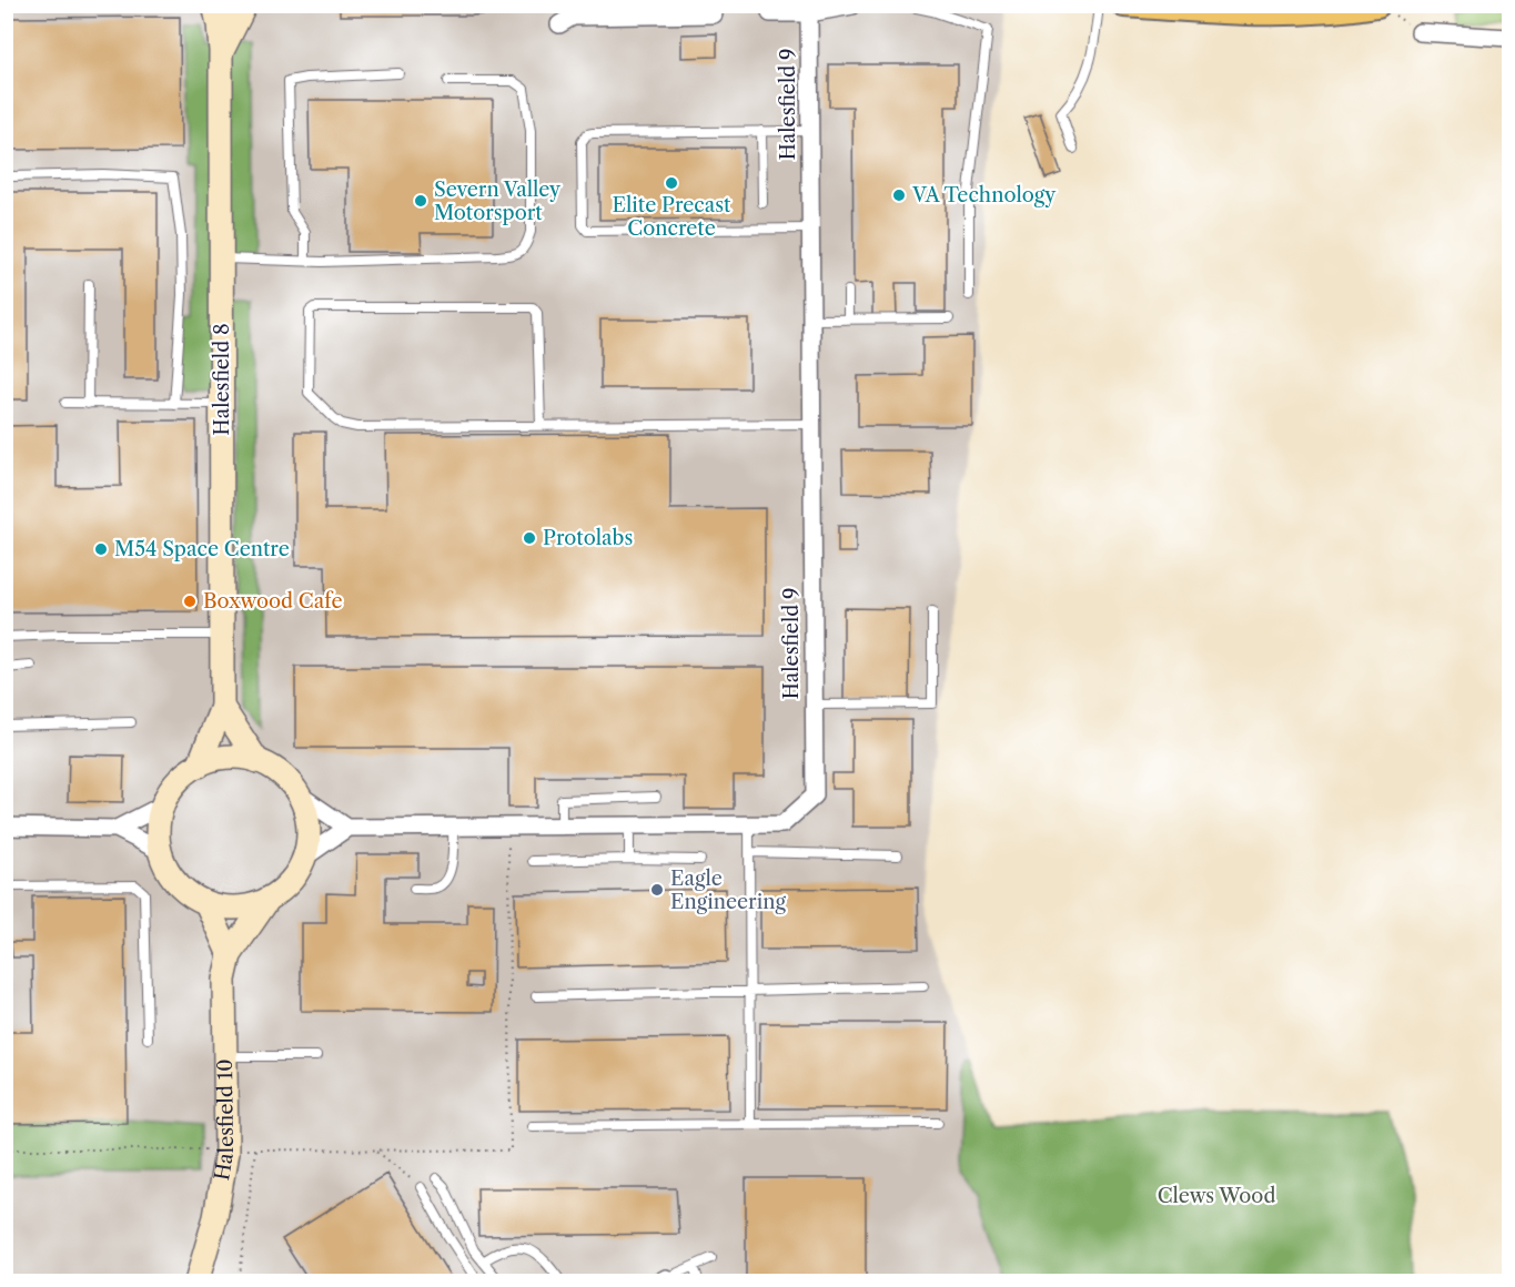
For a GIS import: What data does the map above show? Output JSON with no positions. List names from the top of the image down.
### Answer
{
  "streets": {
    "street": ["Halesfield 9", "Halesfield 8", "Halesfield 10"]
  },
  "crossings": [
    ["Halesfield 8", "Halesfield 10"]
  ],
  "parks": ["Clews Wood"],
  "places": [
    "Elite Precast Concrete",
    "VA Technology",
    "Severn Valley Motorsport",
    "Protolabs",
    "M54 Space Centre",
    "Boxwood Cafe",
    "Eagle Engineering"
  ]
}
